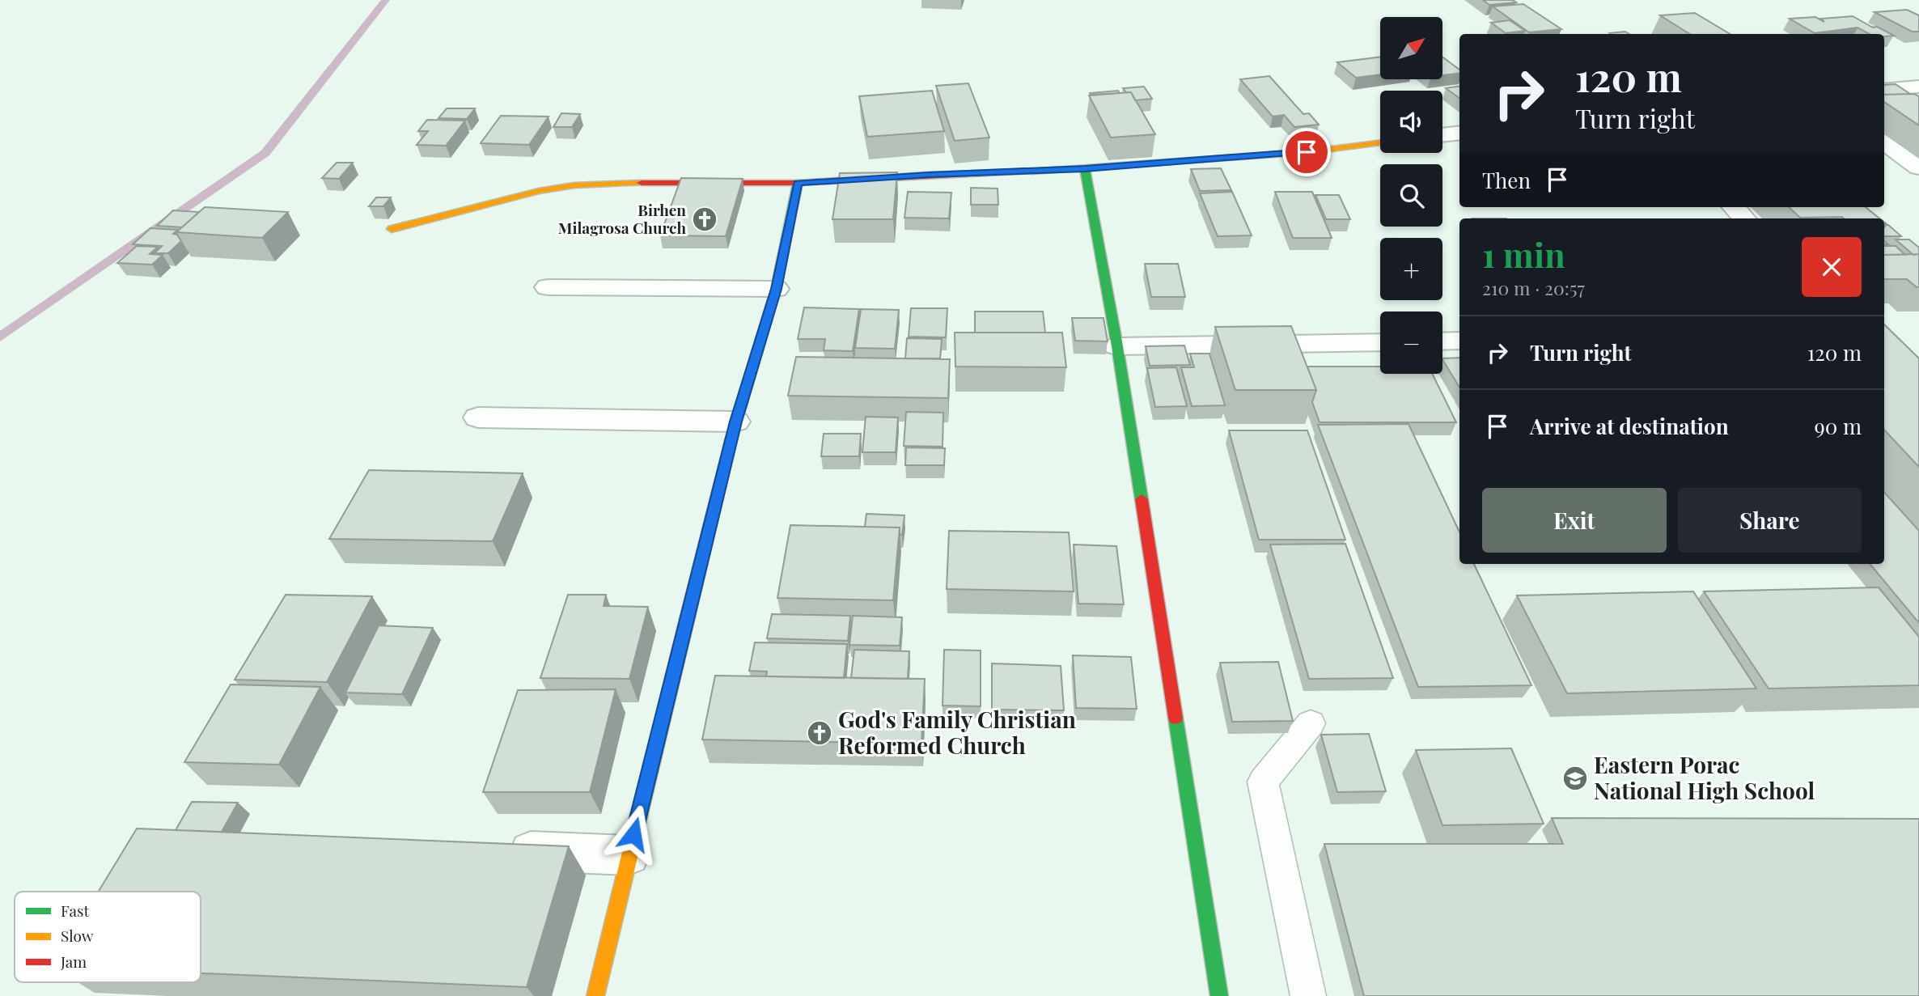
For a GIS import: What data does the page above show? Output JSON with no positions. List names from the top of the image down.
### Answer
{
  "places": {
    "church": ["Birhen Milagrosa Church", "God's Family Christian Reformed Church"],
    "school or university": ["Eastern Porac National High School"]
  },
  "legend": ["Fast", "Slow", "Jam"],
  "north": "top right",
  "page": {
    "map_buttons": ["+", "−"],
    "turn": ["120 m", "Turn right"],
    "then": "Then",
    "heading": ["1 min", "210 m · 20:57"],
    "list": [
      {
        "name": "Turn right",
        "value": "120 m"
      },
      {
        "name": "Arrive at destination",
        "value": "90 m"
      }
    ],
    "buttons": ["Exit", "Share"]
  }
}
